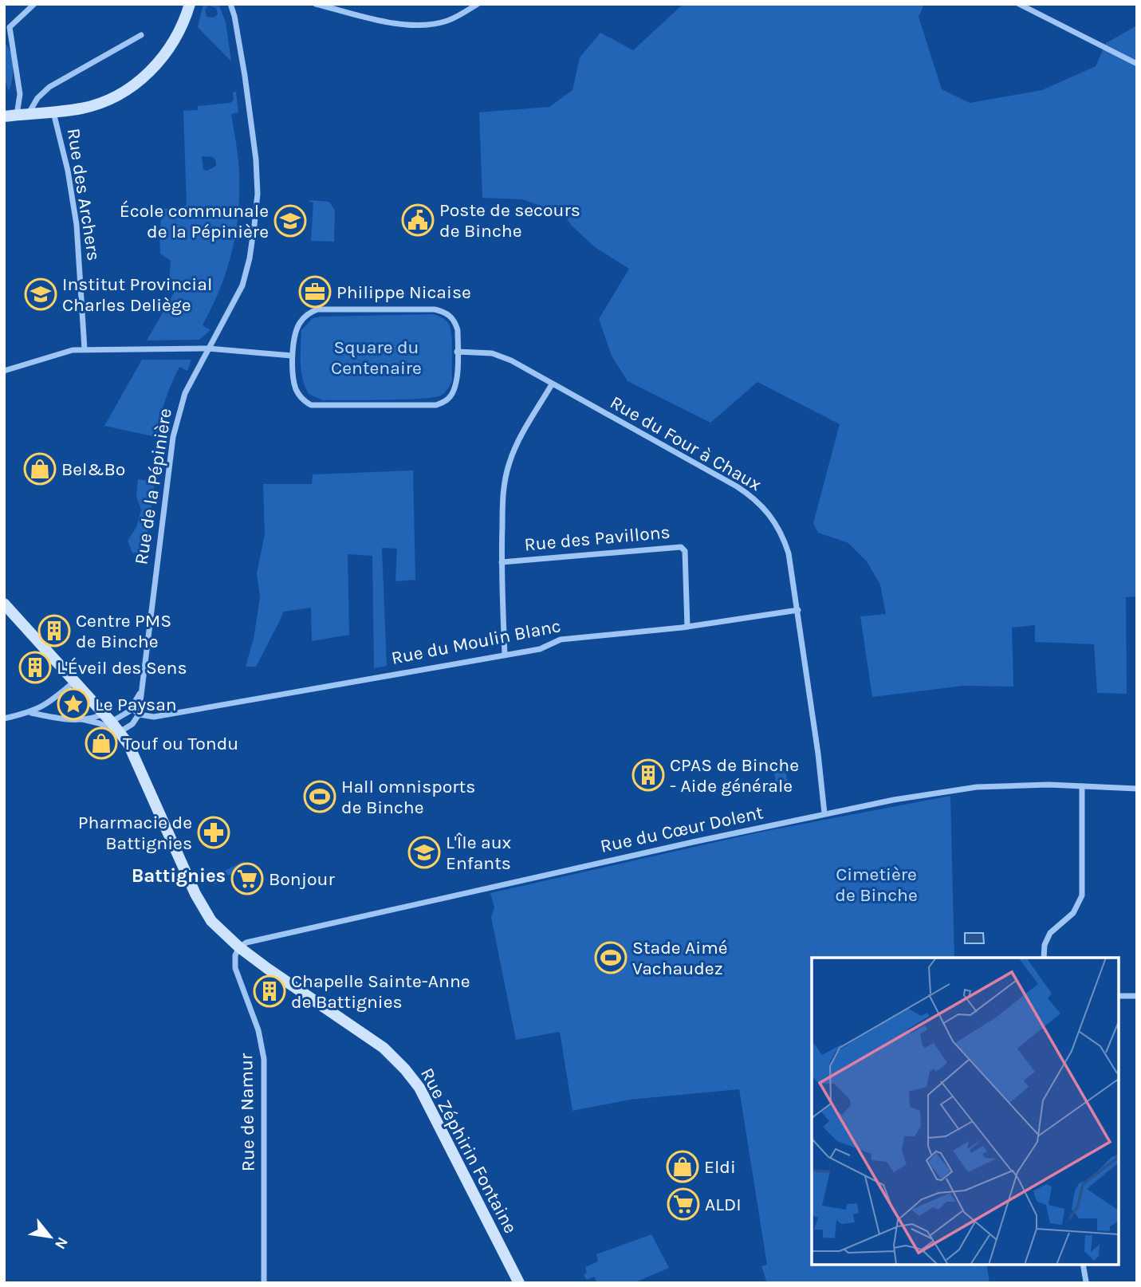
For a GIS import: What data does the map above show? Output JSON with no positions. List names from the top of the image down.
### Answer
{
  "streets": {
    "main road": ["Rue Zéphirin Fontaine"],
    "street": [
      "Rue des Archers",
      "Rue du Four à Chaux",
      "Rue de la Pépinière",
      "Rue des Pavillons",
      "Rue du Moulin Blanc",
      "Rue du Cœur Dolent",
      "Rue de Namur"
    ]
  },
  "crossings": [
    ["Rue du Four à Chaux", "Rue du Moulin Blanc"],
    ["Rue du Four à Chaux", "Rue du Cœur Dolent"],
    ["Rue de la Pépinière", "Rue du Moulin Blanc"],
    ["Rue de la Pépinière", "Rue Zéphirin Fontaine"],
    ["Rue des Pavillons", "Rue du Moulin Blanc"],
    ["Rue du Cœur Dolent", "Rue de Namur"],
    ["Rue du Cœur Dolent", "Rue Zéphirin Fontaine"],
    ["Rue de Namur", "Rue Zéphirin Fontaine"]
  ],
  "districts": ["Battignies"],
  "parks": ["Square du Centenaire", "Cimetière de Binche"],
  "places": {
    "public building": ["Poste de secours de Binche"],
    "school or university": ["École communale de la Pépinière", "Institut Provincial Charles Deliège", "L'Île aux Enfants"],
    "office": ["Philippe Nicaise"],
    "shop": ["Bel&Bo", "Touf ou Tondu", "Eldi"],
    "building": [
      "Centre PMS de Binche",
      "L'Éveil des Sens",
      "CPAS de Binche - Aide générale",
      "Chapelle Sainte-Anne de Battignies"
    ],
    "place": ["Le Paysan"],
    "sports": ["Hall omnisports de Binche", "Stade Aimé Vachaudez"],
    "pharmacy": ["Pharmacie de Battignies"],
    "supermarket": ["Bonjour", "ALDI"]
  },
  "north": "bottom right"
}
